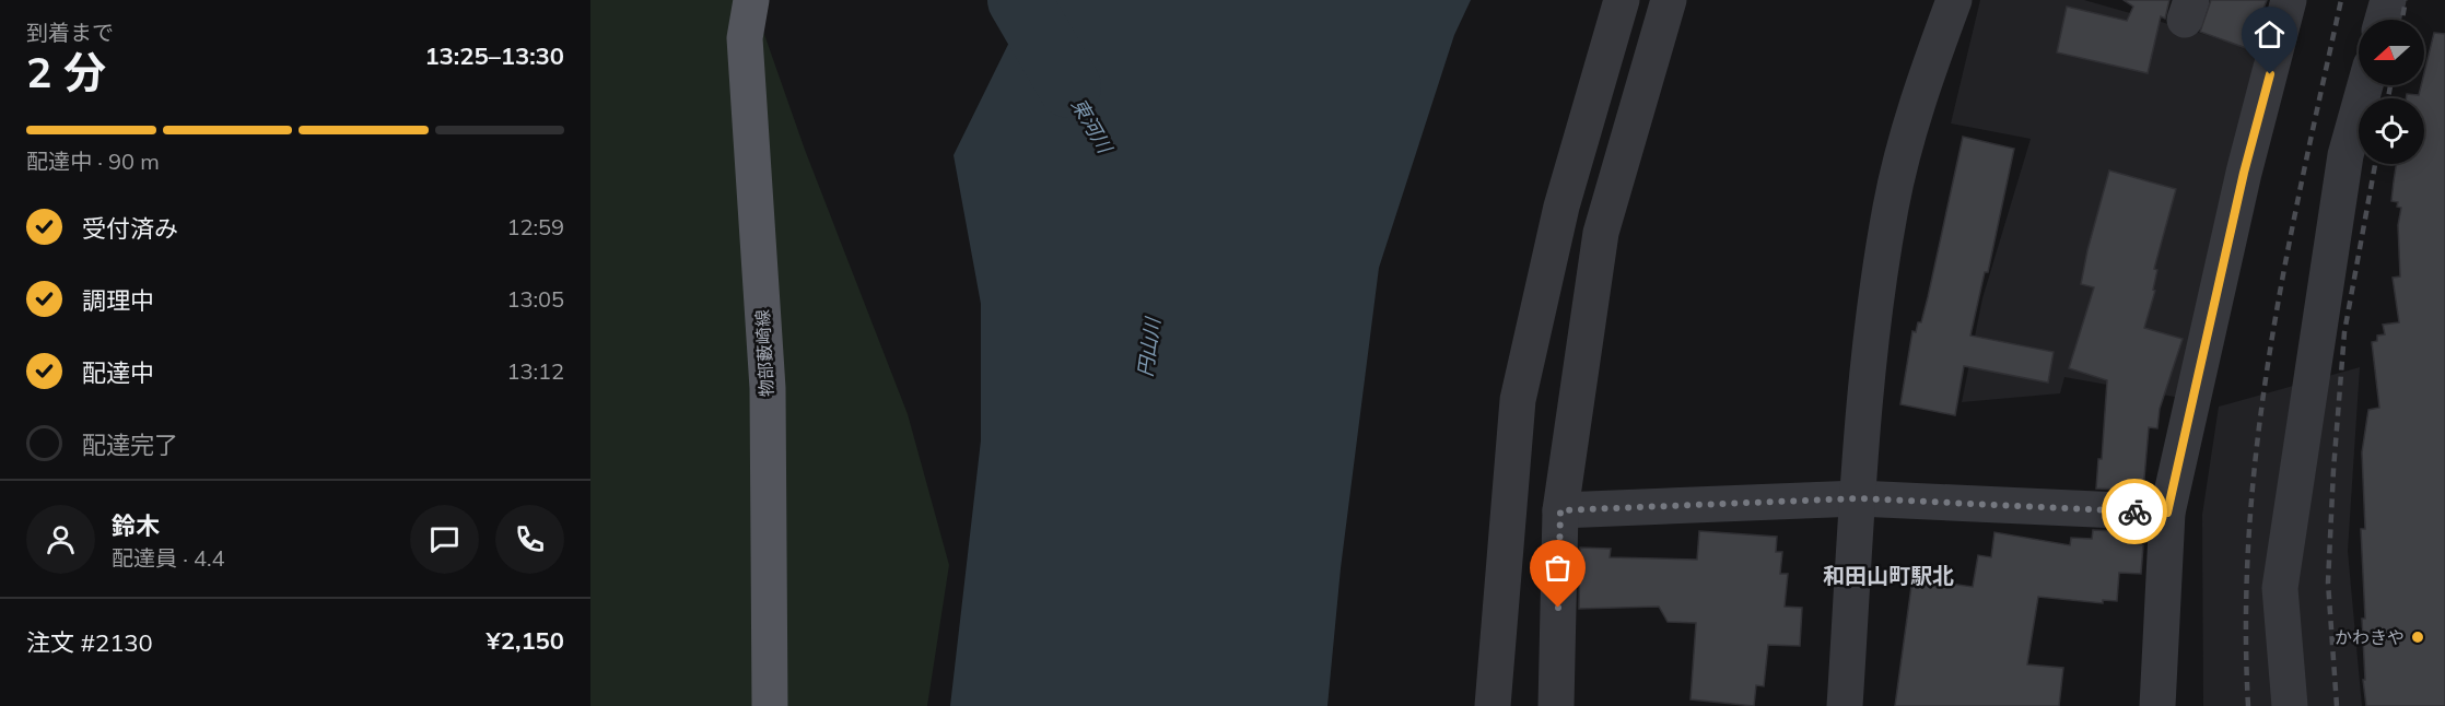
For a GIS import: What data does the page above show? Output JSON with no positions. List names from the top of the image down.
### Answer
{
  "streets": {
    "main road": ["物部藪崎線"]
  },
  "districts": ["和田山町駅北"],
  "water": ["東河川", "円山川"],
  "places": ["かわきや"],
  "north": "left",
  "page": {
    "heading": ["2 分", "到着まで", "13:25–13:30"],
    "panel": [
      "鈴木",
      "配達員 · 4.4",
      "注文 #2130",
      "¥2,150"
    ],
    "bar": "配達中 · 90 m",
    "list": [
      ["受付済み", "12:59"],
      ["調理中", "13:05"],
      ["配達中", "13:12"],
      "配達完了"
    ]
  }
}
